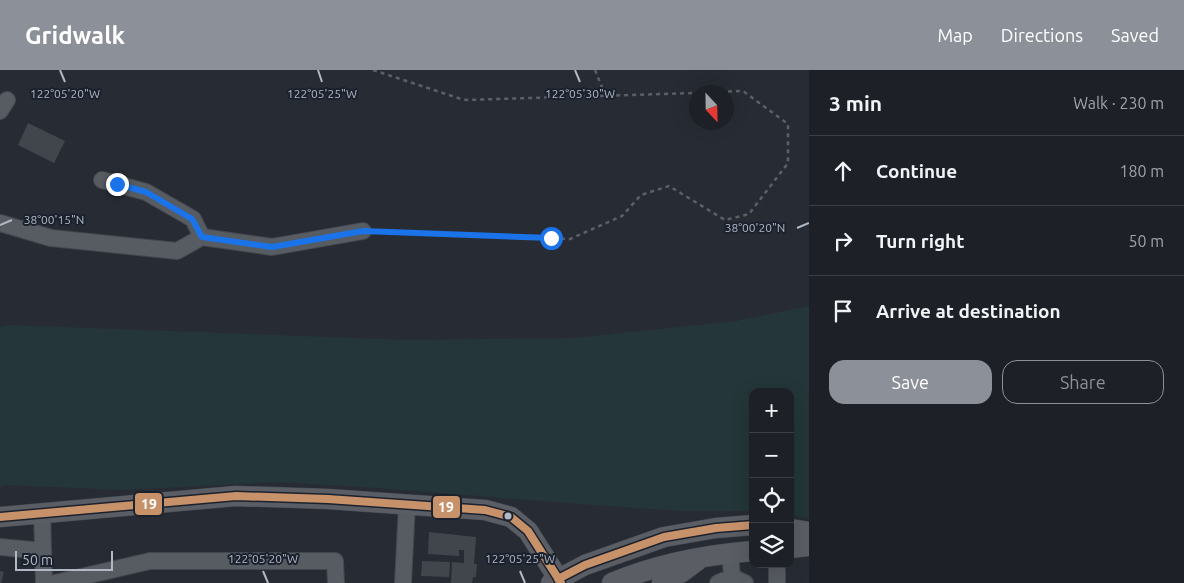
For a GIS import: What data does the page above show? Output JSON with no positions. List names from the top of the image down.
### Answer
{
  "lines": ["transit line 19"],
  "scale_bar": "50 m",
  "north": "bottom",
  "page": {
    "header": "Gridwalk",
    "nav": ["Map", "Directions", "Saved"],
    "heading": ["3 min", "Walk · 230 m"],
    "list": [
      ["Continue", "180 m"],
      ["Turn right", "50 m"],
      "Arrive at destination"
    ],
    "buttons": ["Save", "Share"],
    "map_buttons": ["+", "−"],
    "scale": "50 m"
  },
  "coordinates": [
    "122°05'20\"W",
    "122°05'25\"W",
    "122°05'30\"W",
    "38°00'15\"N",
    "38°00'20\"N"
  ]
}
